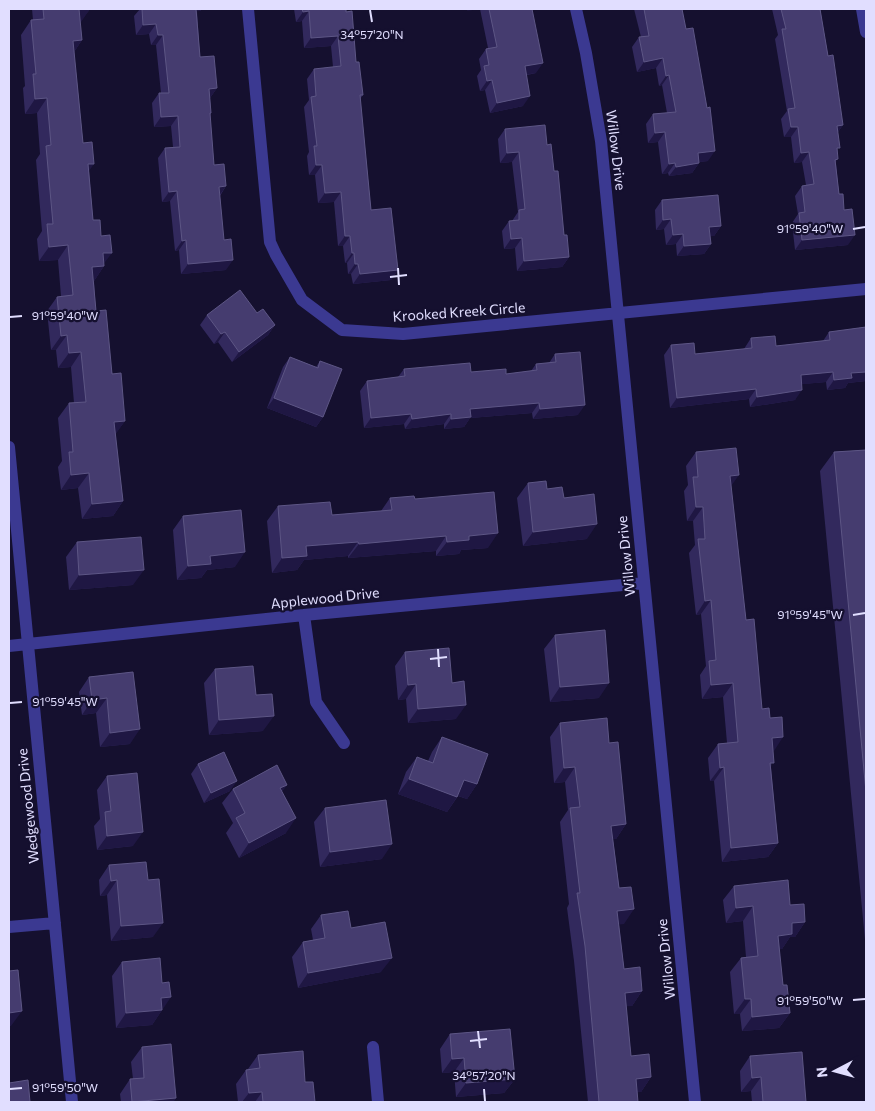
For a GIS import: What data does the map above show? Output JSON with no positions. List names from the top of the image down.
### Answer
{
  "streets": {
    "street": [
      "Willow Drive",
      "Krooked Kreek Circle",
      "Applewood Drive",
      "Wedgewood Drive"
    ]
  },
  "crossings": [
    ["Willow Drive", "Krooked Kreek Circle"],
    ["Willow Drive", "Applewood Drive"],
    ["Applewood Drive", "Wedgewood Drive"]
  ],
  "north": "left",
  "coordinates": [
    "34°57'20\"N",
    "91°59'40\"W",
    "91°59'45\"W",
    "91°59'50\"W"
  ]
}
